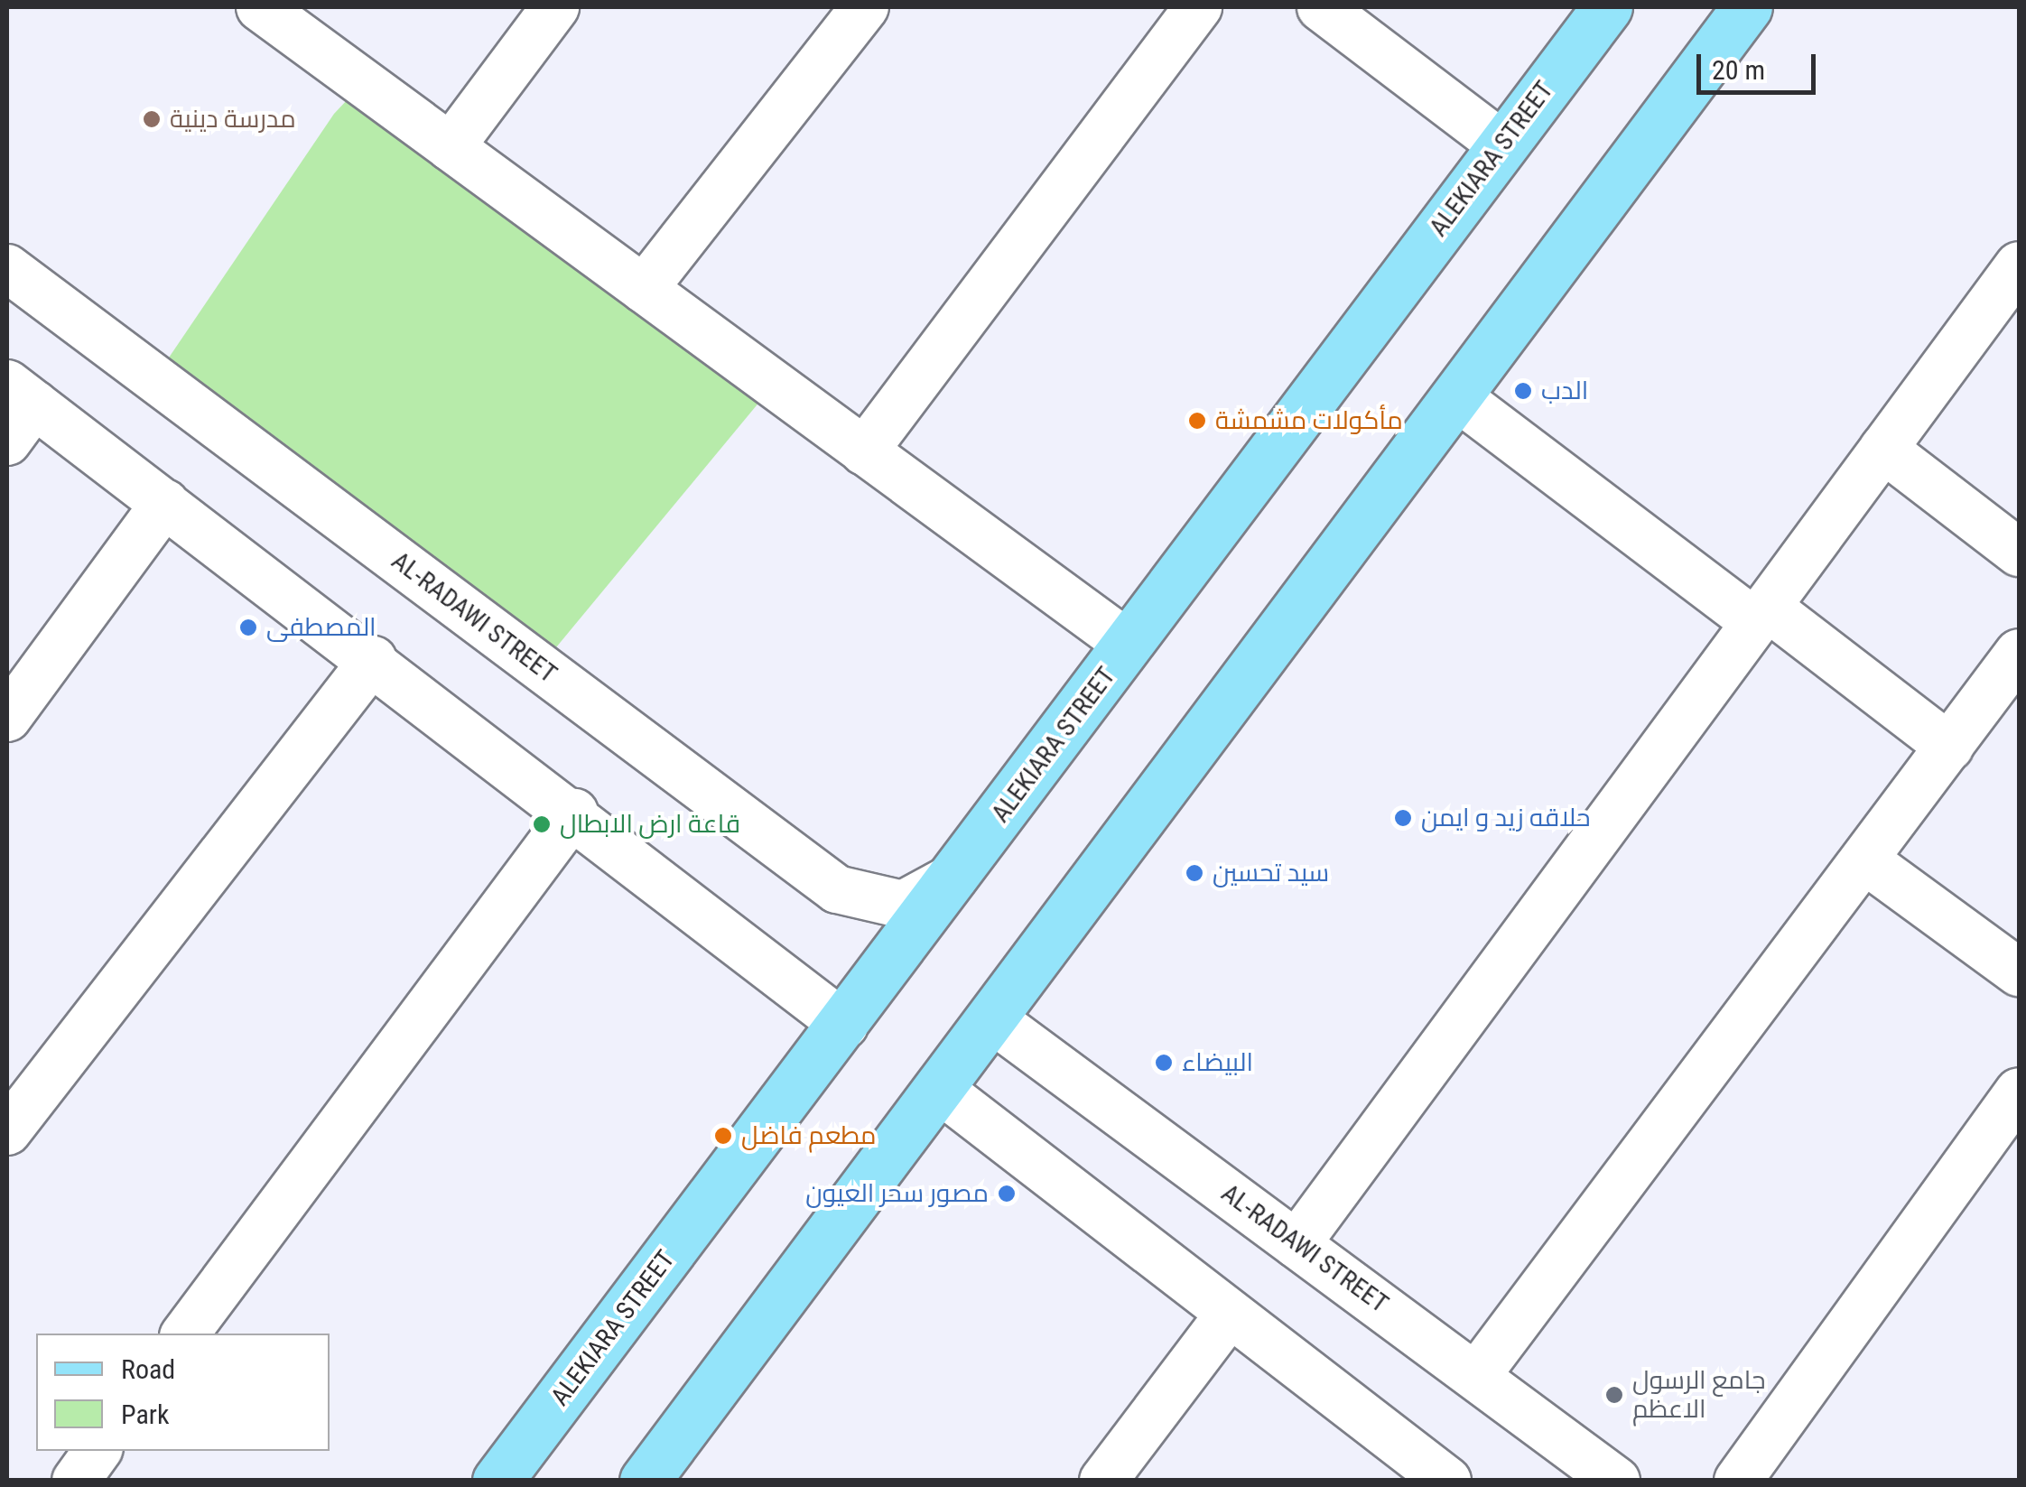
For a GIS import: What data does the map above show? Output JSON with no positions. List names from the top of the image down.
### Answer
{
  "streets": {
    "main road": ["ALEKIARA STREET"],
    "street": ["AL-RADAWI STREET"]
  },
  "crossings": [
    ["ALEKIARA STREET", "AL-RADAWI STREET"]
  ],
  "places": [
    "مدرسة دينية",
    "الدب",
    "مأكولات مشمشة",
    "المصطفى",
    "حلاقه زيد و ايمن",
    "قاعة ارض الابطال",
    "سيد تحسين",
    "البيضاء",
    "مطعم فاضل",
    "مصور سحر العيون",
    "جامع الرسول الاعظم"
  ],
  "legend": ["Road", "Park"],
  "scale_bar": "20 m"
}
